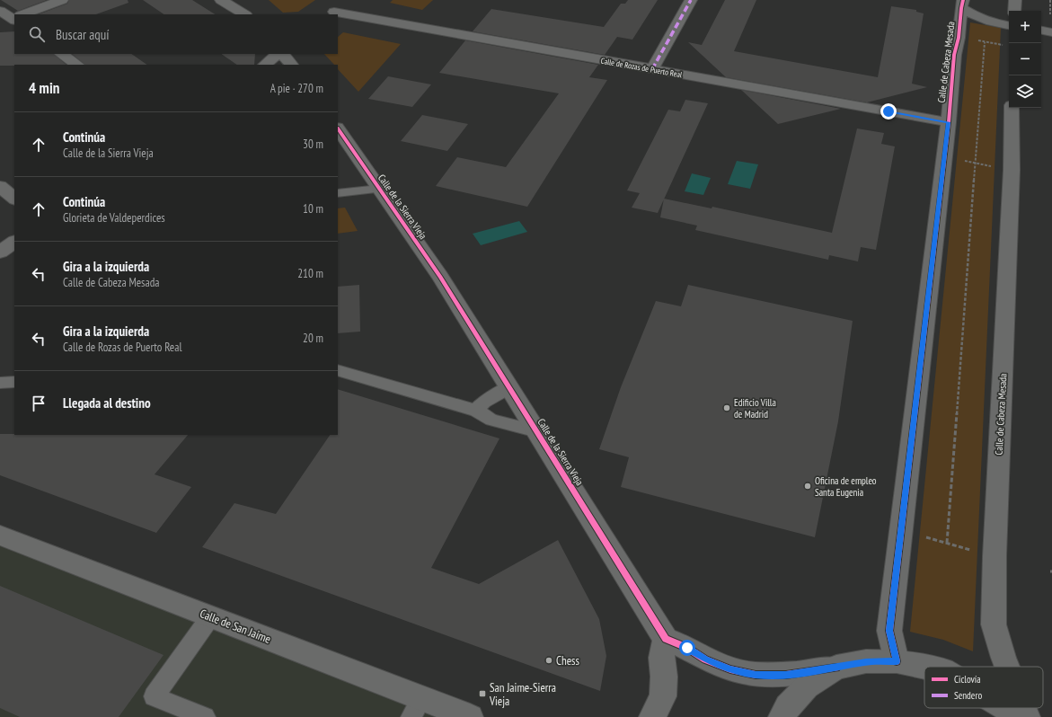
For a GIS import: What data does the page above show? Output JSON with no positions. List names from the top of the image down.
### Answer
{
  "streets": {
    "street": [
      "Calle de Cabeza Mesada",
      "Calle de Rozas de Puerto Real",
      "Calle de la Sierra Vieja",
      "Calle de San Jaime"
    ]
  },
  "crossings": [
    ["Calle de Cabeza Mesada", "Calle de Rozas de Puerto Real"]
  ],
  "places": {
    "other": ["Edificio Villa de Madrid", "Oficina de empleo Santa Eugenia", "Chess"],
    "transit": ["San Jaime-Sierra Vieja"]
  },
  "legend": ["Ciclovía", "Sendero"],
  "page": {
    "map_buttons": ["+", "−"],
    "search": "Buscar aquí",
    "heading": ["4 min", "A pie · 270 m"],
    "list": [
      ["Continúa", "Calle de la Sierra Vieja", "30 m"],
      ["Continúa", "Glorieta de Valdeperdices", "10 m"],
      ["Gira a la izquierda", "Calle de Cabeza Mesada", "210 m"],
      ["Gira a la izquierda", "Calle de Rozas de Puerto Real", "20 m"],
      "Llegada al destino"
    ]
  }
}
